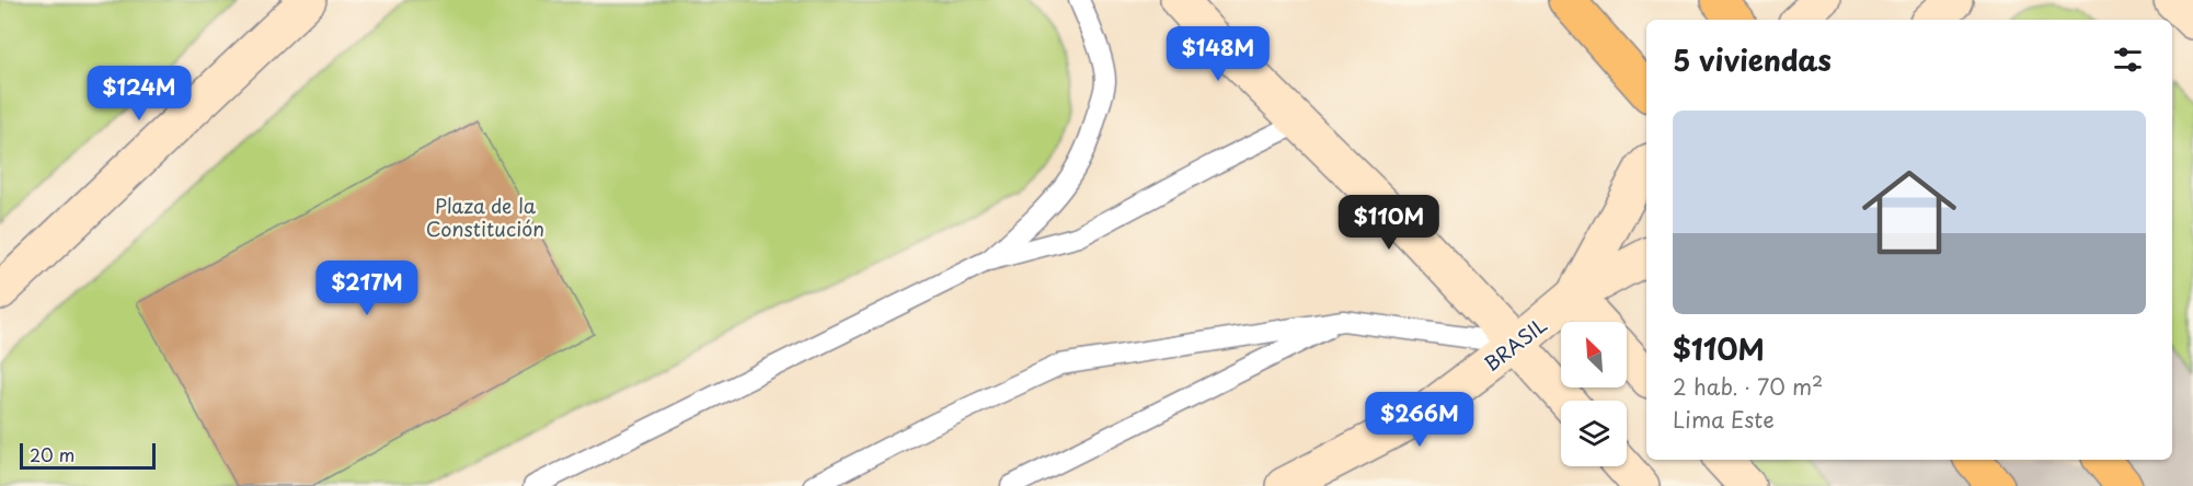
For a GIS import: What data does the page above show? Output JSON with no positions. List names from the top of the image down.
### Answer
{
  "streets": {
    "main road": ["BRASIL"]
  },
  "parks": ["Plaza de la Constitución"],
  "scale_bar": "20 m",
  "north": "top left",
  "page": {
    "heading": "5 viviendas",
    "price": [
      "$148M",
      "$124M",
      "$110M",
      "$217M",
      "$266M"
    ],
    "list": [
      {
        "name": "$110M",
        "note": "2 hab. · 70 m² · Lima Este"
      }
    ],
    "scale": "20 m"
  }
}
